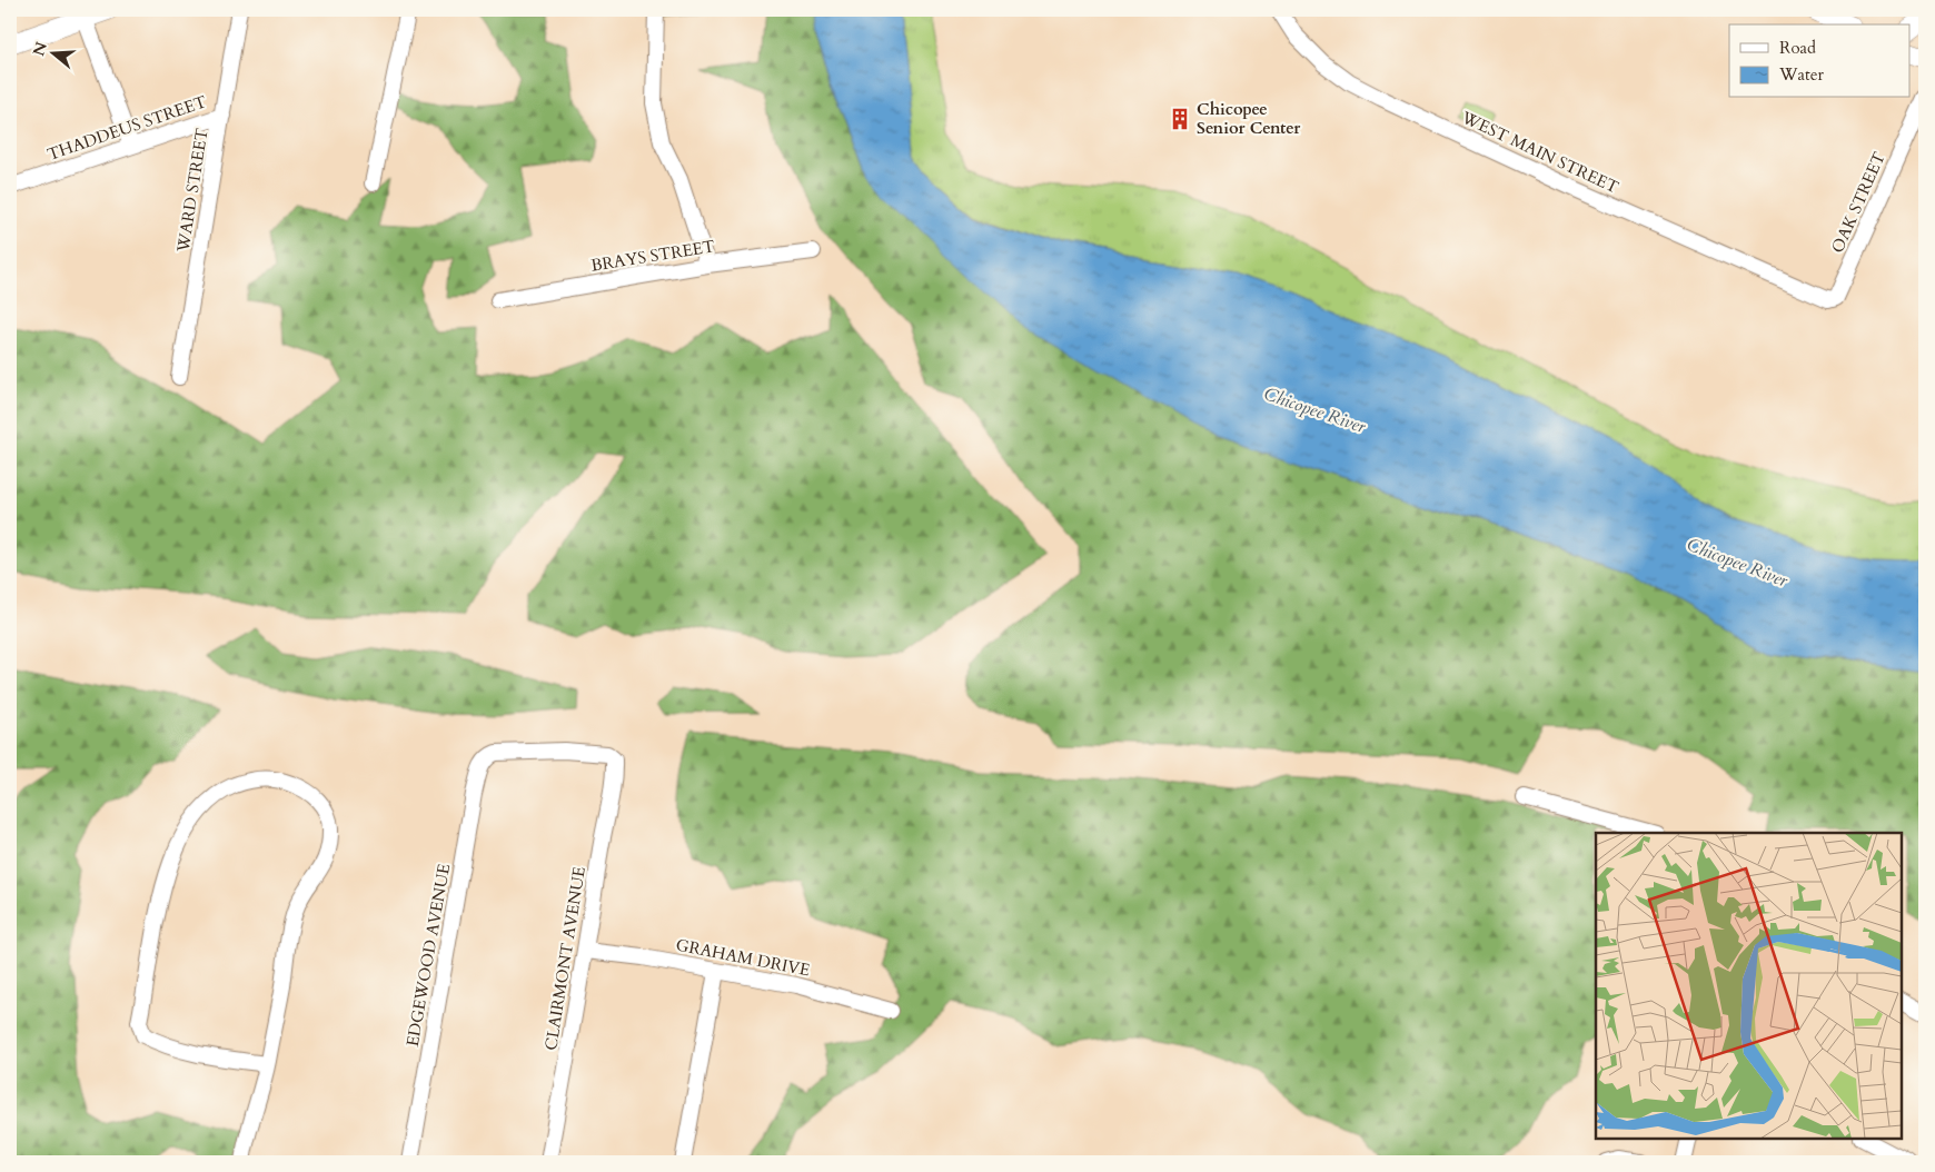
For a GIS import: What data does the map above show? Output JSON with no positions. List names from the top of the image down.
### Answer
{
  "streets": {
    "street": [
      "THADDEUS STREET",
      "WEST MAIN STREET",
      "WARD STREET",
      "OAK STREET",
      "BRAYS STREET",
      "EDGEWOOD AVENUE",
      "GRAHAM DRIVE",
      "CLAIRMONT AVENUE"
    ]
  },
  "crossings": [
    ["THADDEUS STREET", "WARD STREET"],
    ["WEST MAIN STREET", "OAK STREET"],
    ["EDGEWOOD AVENUE", "CLAIRMONT AVENUE"],
    ["GRAHAM DRIVE", "CLAIRMONT AVENUE"]
  ],
  "water": ["Chicopee River"],
  "places": {
    "building": ["Chicopee Senior Center"]
  },
  "legend": ["Road", "Water"],
  "north": "left"
}
